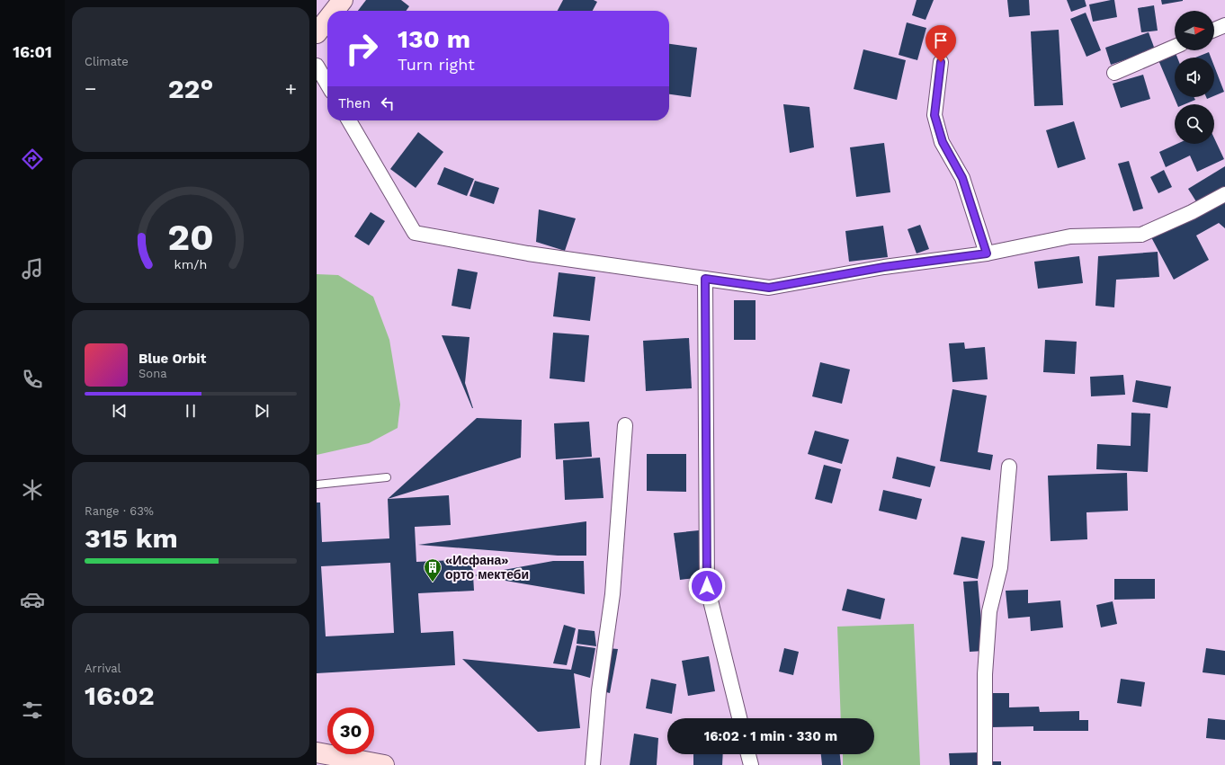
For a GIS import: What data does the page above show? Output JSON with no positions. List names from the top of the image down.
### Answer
{
  "places": {
    "building": ["«Исфана» орто мектеби"]
  },
  "north": "right",
  "page": {
    "tabs": "16:01",
    "tile": [
      "Climate",
      ["Range · 63%", "315 km"],
      ["Arrival", "16:02"]
    ],
    "turn": ["130 m", "Turn right"],
    "heat": ["−", "22°", "+"],
    "then": "Then",
    "song": ["Blue Orbit", "Sona"],
    "limit": "30",
    "trip": "16:02 · 1 min · 330 m",
    "gauge": ["20", "km/h"]
  }
}
